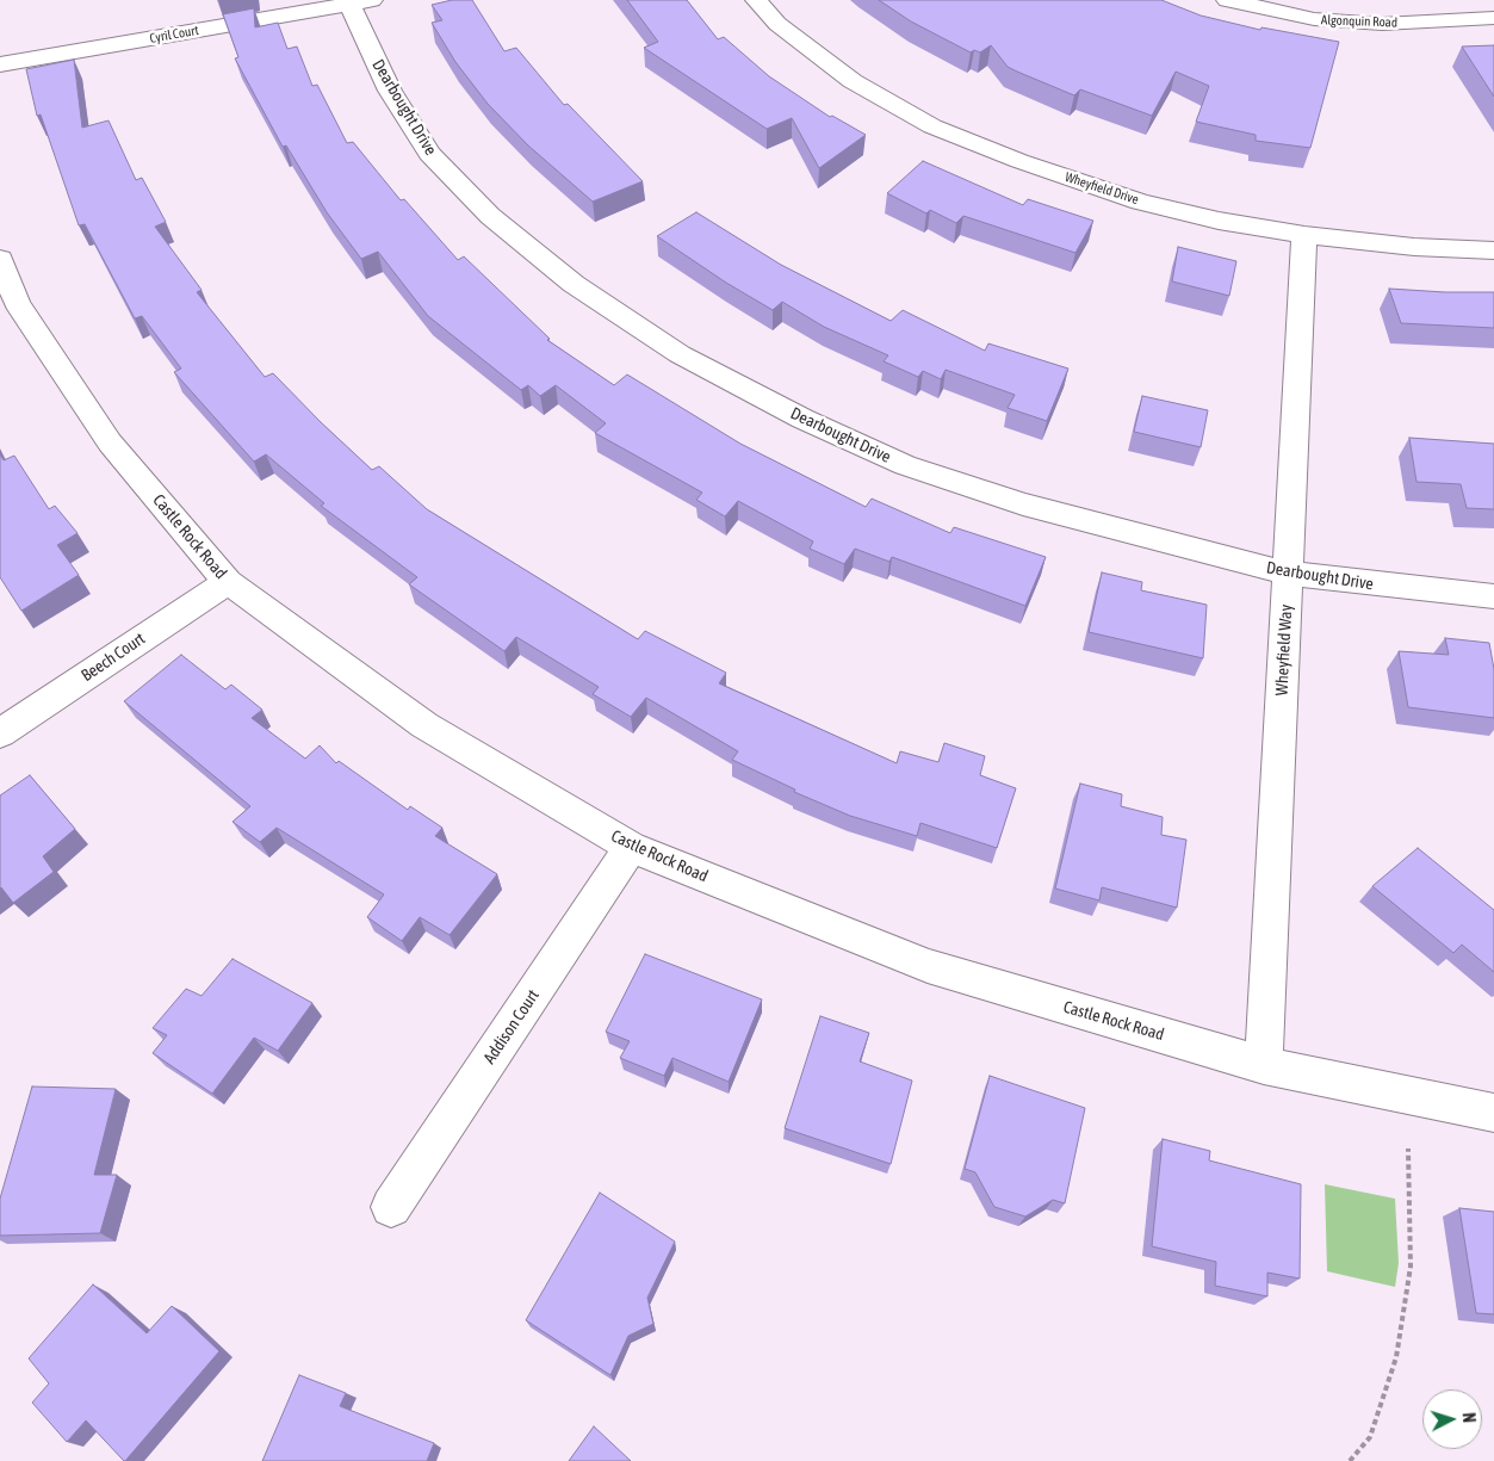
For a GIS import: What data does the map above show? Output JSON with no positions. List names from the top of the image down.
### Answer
{
  "streets": {
    "street": [
      "Algonquin Road",
      "Cyril Court",
      "Dearbought Drive",
      "Wheyfield Drive",
      "Castle Rock Road",
      "Wheyfield Way",
      "Beech Court",
      "Addison Court"
    ]
  },
  "crossings": [
    ["Cyril Court", "Dearbought Drive"],
    ["Dearbought Drive", "Wheyfield Way"],
    ["Wheyfield Drive", "Wheyfield Way"],
    ["Castle Rock Road", "Wheyfield Way"],
    ["Castle Rock Road", "Beech Court"],
    ["Castle Rock Road", "Addison Court"]
  ],
  "north": "right"
}
